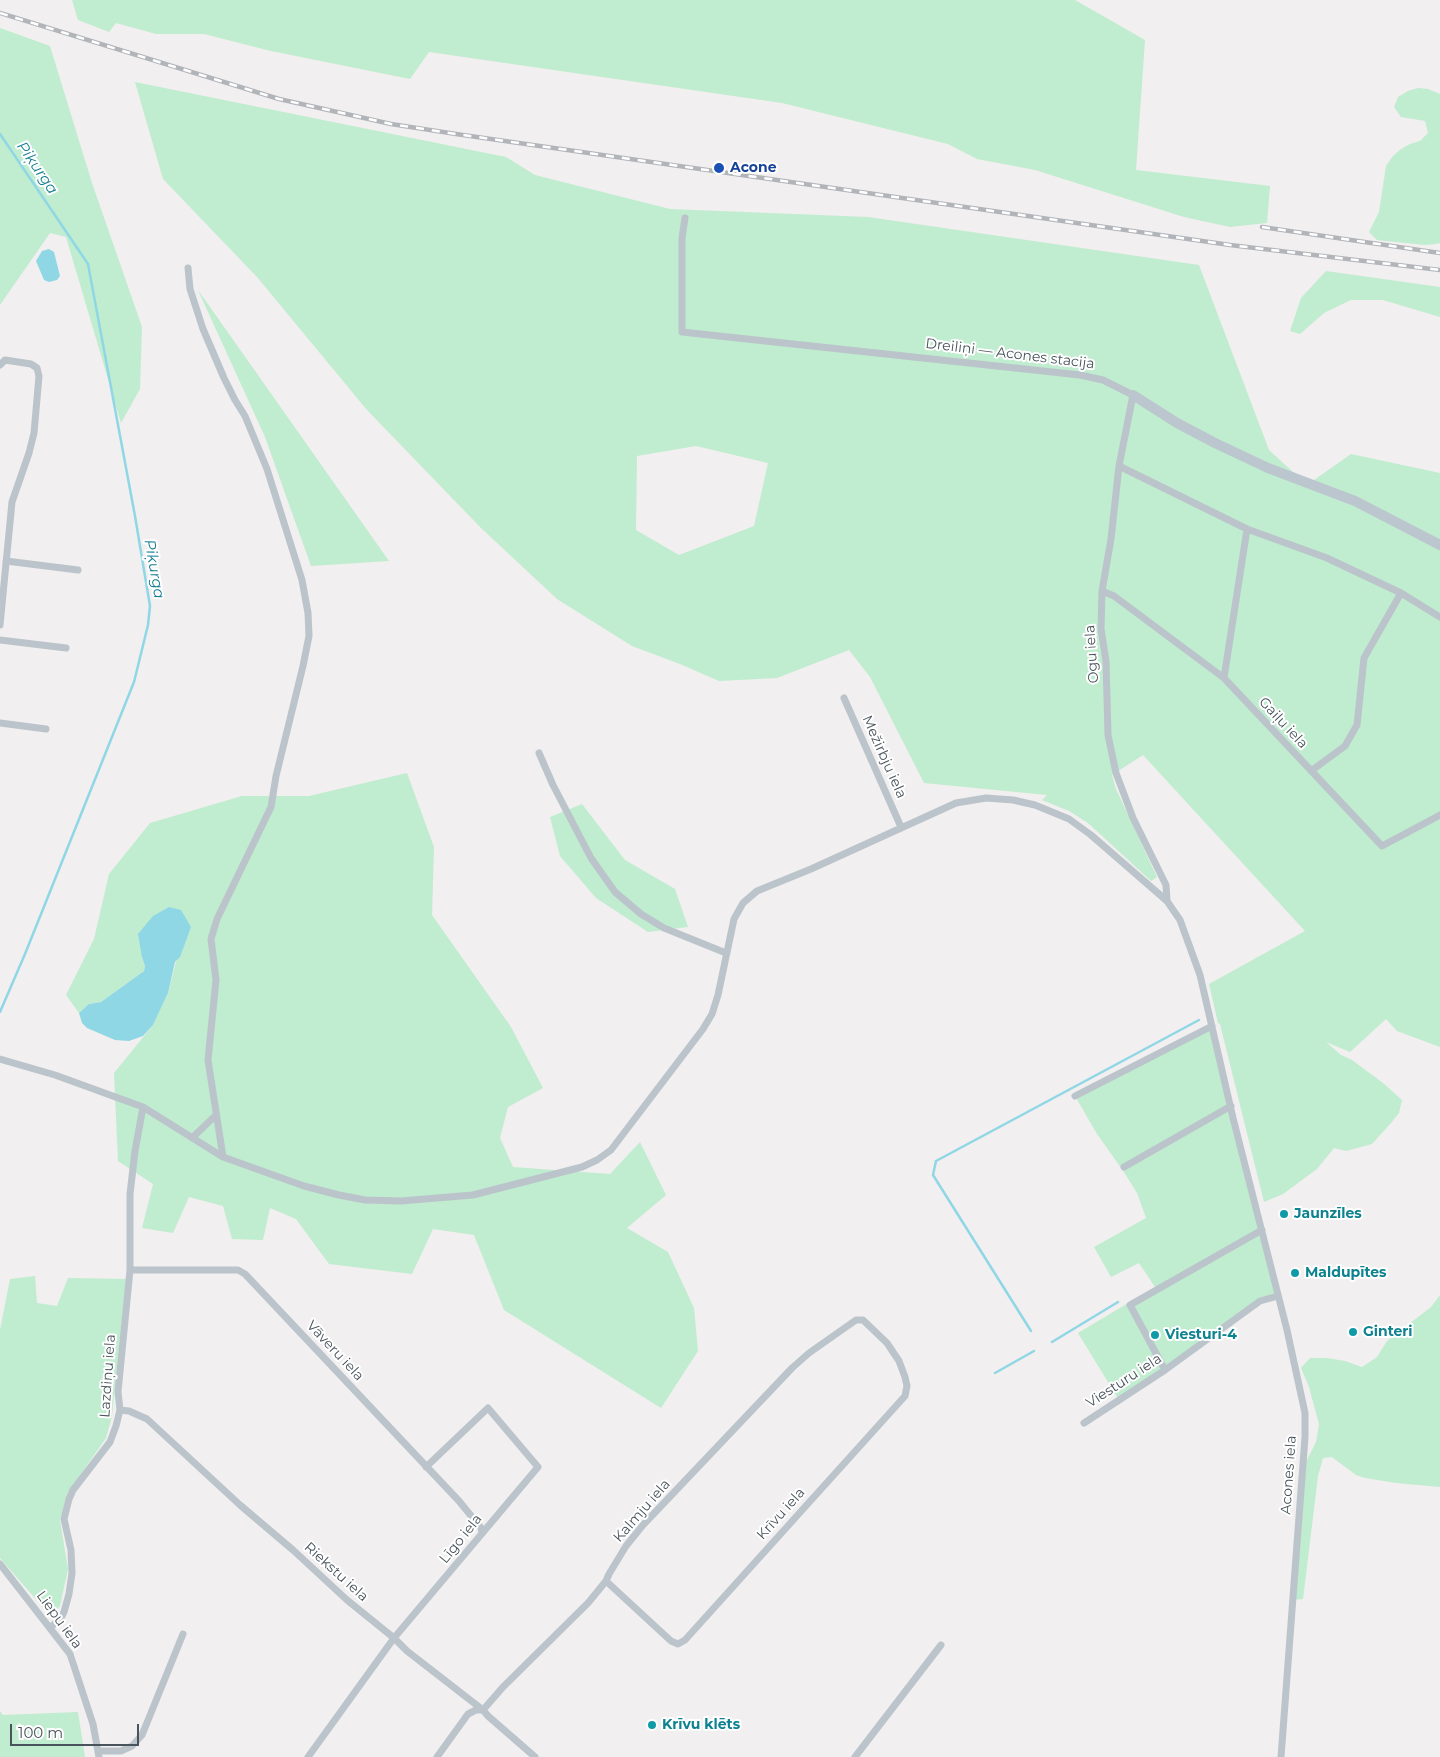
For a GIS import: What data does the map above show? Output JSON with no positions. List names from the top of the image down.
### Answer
{
  "streets": {
    "street": [
      "Dreiliņi — Acones stacija",
      "Ogu iela",
      "Gaiļu iela",
      "Mežirbju iela",
      "Vāveru iela",
      "Lazdiņu iela",
      "Viesturu iela",
      "Acones iela",
      "Kalmju iela",
      "Krīvu iela",
      "Līgo iela",
      "Riekstu iela",
      "Liepu iela"
    ]
  },
  "crossings": [
    ["Dreiliņi — Acones stacija", "Ogu iela"],
    ["Ogu iela", "Gaiļu iela"],
    ["Ogu iela", "Acones iela"],
    ["Vāveru iela", "Lazdiņu iela"],
    ["Vāveru iela", "Līgo iela"],
    ["Lazdiņu iela", "Riekstu iela"],
    ["Lazdiņu iela", "Liepu iela"],
    ["Viesturu iela", "Acones iela"],
    ["Kalmju iela", "Krīvu iela"],
    ["Kalmju iela", "Riekstu iela"],
    ["Līgo iela", "Riekstu iela"]
  ],
  "water": ["Piķurga"],
  "places": [
    "Acone",
    "Jaunzīles",
    "Maldupītes",
    "Ginteri",
    "Viesturi-4",
    "Krīvu klēts"
  ],
  "scale_bar": "100 m"
}
